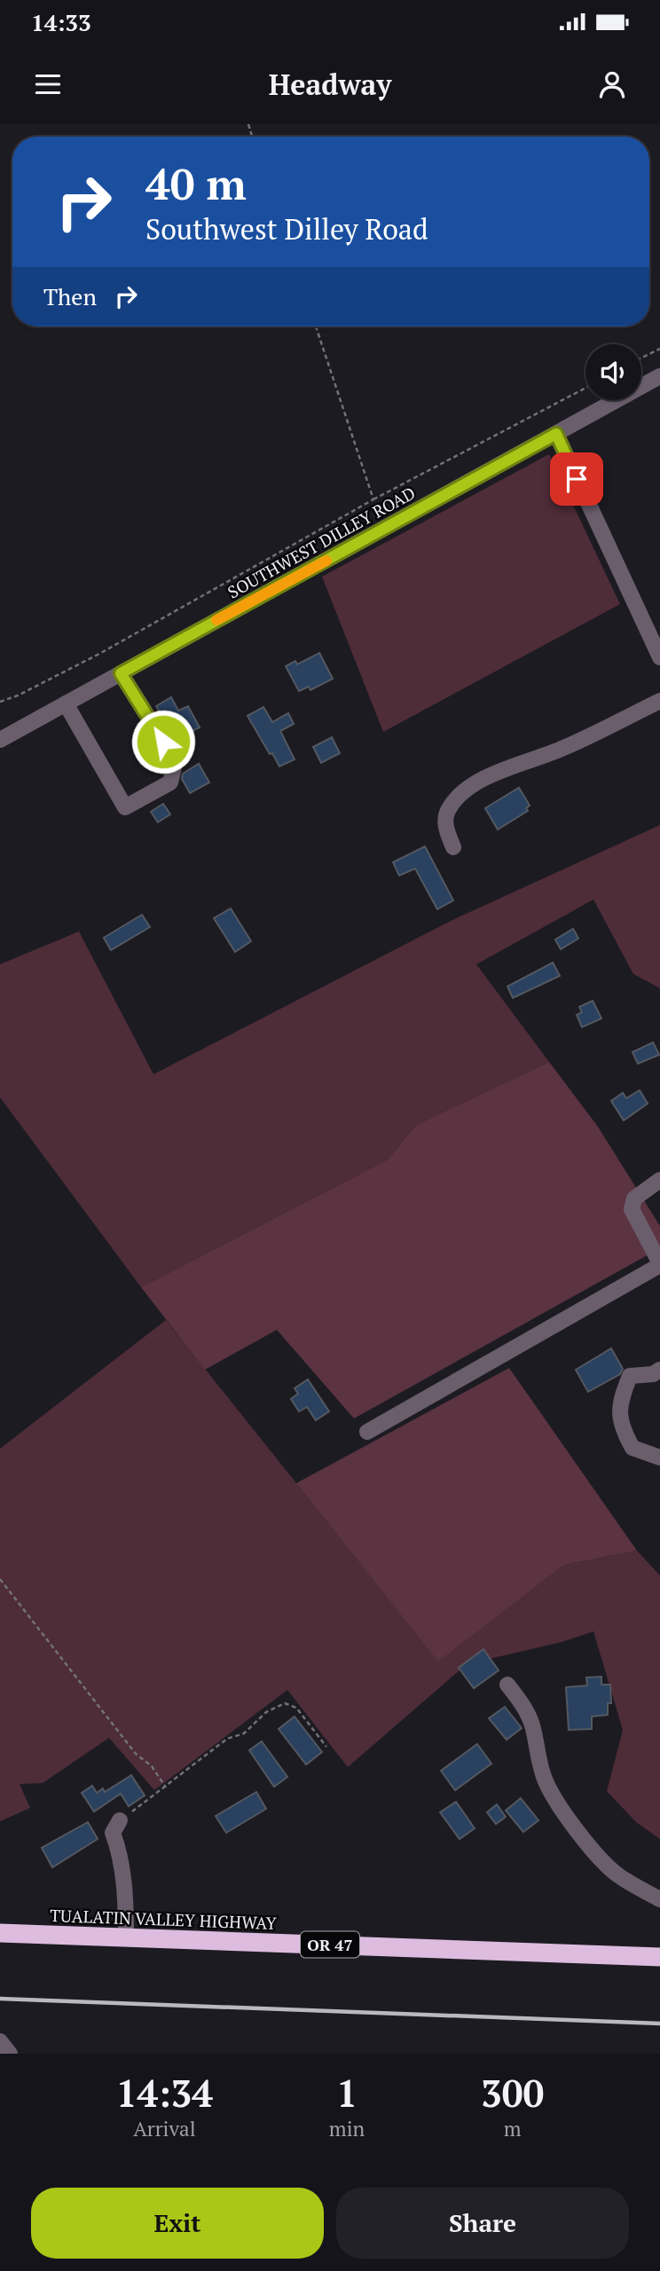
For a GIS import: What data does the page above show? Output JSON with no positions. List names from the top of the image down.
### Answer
{
  "streets": {
    "highway": ["TUALATIN VALLEY HIGHWAY", "OR 47"],
    "street": ["SOUTHWEST DILLEY ROAD"]
  },
  "page": {
    "status": "14:33",
    "header": "Headway",
    "turn": ["40 m", "Southwest Dilley Road"],
    "then": "Then",
    "eta": [
      "14:34",
      "Arrival",
      "1",
      "min",
      "300",
      "m"
    ],
    "buttons": ["Exit", "Share"]
  }
}
